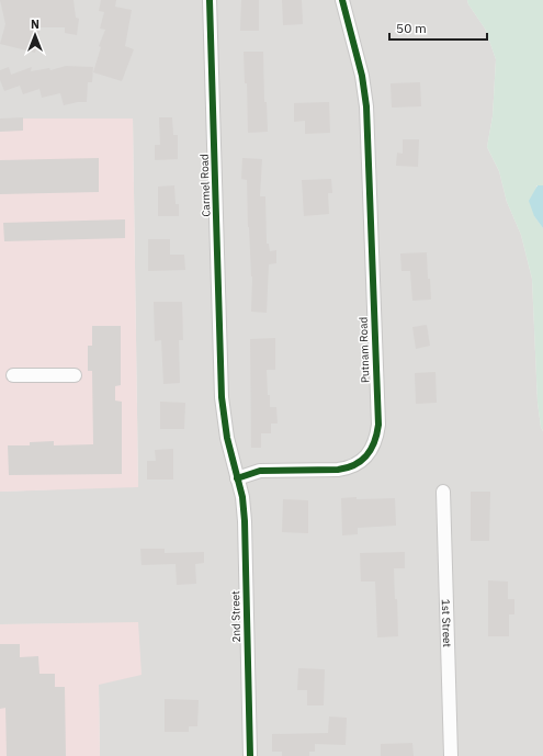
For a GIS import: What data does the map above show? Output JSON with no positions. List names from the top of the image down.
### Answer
{
  "streets": {
    "street": [
      "Carmel Road",
      "Putnam Road",
      "2nd Street",
      "1st Street"
    ]
  },
  "crossings": [
    ["Carmel Road", "Putnam Road"],
    ["Carmel Road", "2nd Street"],
    ["Putnam Road", "2nd Street"]
  ],
  "scale_bar": "50 m",
  "north": "top"
}
